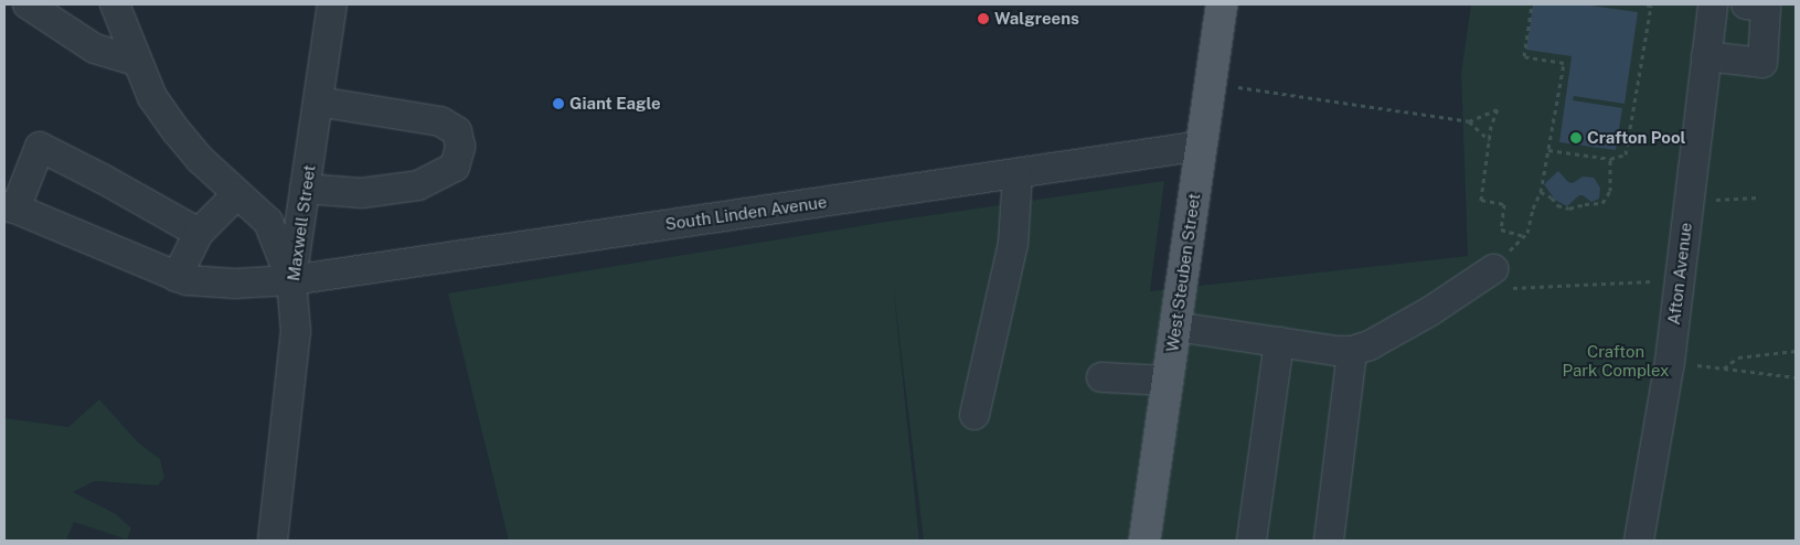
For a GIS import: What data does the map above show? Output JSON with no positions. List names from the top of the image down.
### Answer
{
  "streets": {
    "main road": ["West Steuben Street"],
    "street": ["South Linden Avenue", "Maxwell Street", "Afton Avenue"]
  },
  "crossings": [
    ["South Linden Avenue", "Maxwell Street"],
    ["South Linden Avenue", "West Steuben Street"]
  ],
  "parks": ["Crafton Park Complex"],
  "places": ["Walgreens", "Giant Eagle", "Crafton Pool"]
}
